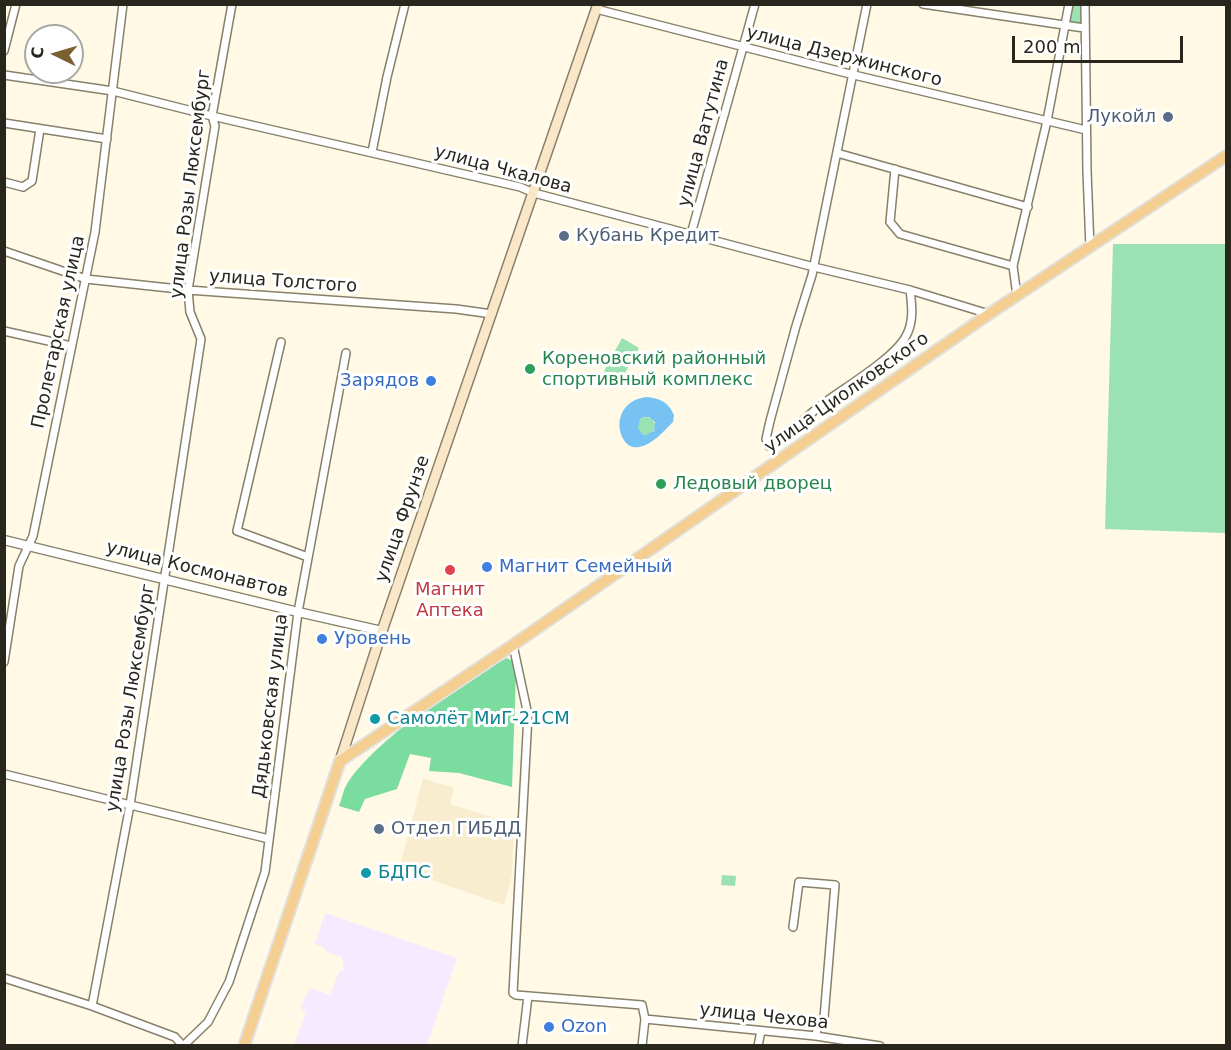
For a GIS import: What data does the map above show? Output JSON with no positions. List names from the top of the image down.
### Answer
{
  "streets": {
    "main road": ["улица Циолковского", "улица Фрунзе"],
    "street": [
      "улица Дзержинского",
      "улица Ватутина",
      "улица Чкалова",
      "улица Розы Люксембург",
      "улица Толстого",
      "Пролетарская улица",
      "улица Космонавтов",
      "Дядьковская улица",
      "улица Чехова"
    ]
  },
  "crossings": [
    ["улица Дзержинского", "улица Ватутина"],
    ["улица Дзержинского", "улица Фрунзе"],
    ["улица Ватутина", "улица Чкалова"],
    ["улица Чкалова", "улица Розы Люксембург"],
    ["улица Чкалова", "Пролетарская улица"],
    ["улица Чкалова", "улица Циолковского"],
    ["улица Чкалова", "улица Фрунзе"],
    ["улица Розы Люксембург", "улица Толстого"],
    ["улица Розы Люксембург", "улица Космонавтов"],
    ["улица Толстого", "Пролетарская улица"],
    ["улица Толстого", "улица Фрунзе"],
    ["Пролетарская улица", "улица Космонавтов"],
    ["улица Циолковского", "улица Фрунзе"],
    ["улица Фрунзе", "улица Космонавтов"],
    ["улица Космонавтов", "Дядьковская улица"]
  ],
  "places": [
    "Лукойл",
    "Кубань Кредит",
    "Кореновский районный спортивный комплекс",
    "Зарядов",
    "Ледовый дворец",
    "Магнит Семейный",
    "Магнит Аптека",
    "Уровень",
    "Самолёт МиГ-21СМ",
    "Отдел ГИБДД",
    "БДПС",
    "Ozon"
  ],
  "scale_bar": "200 m",
  "north": "left"
}
